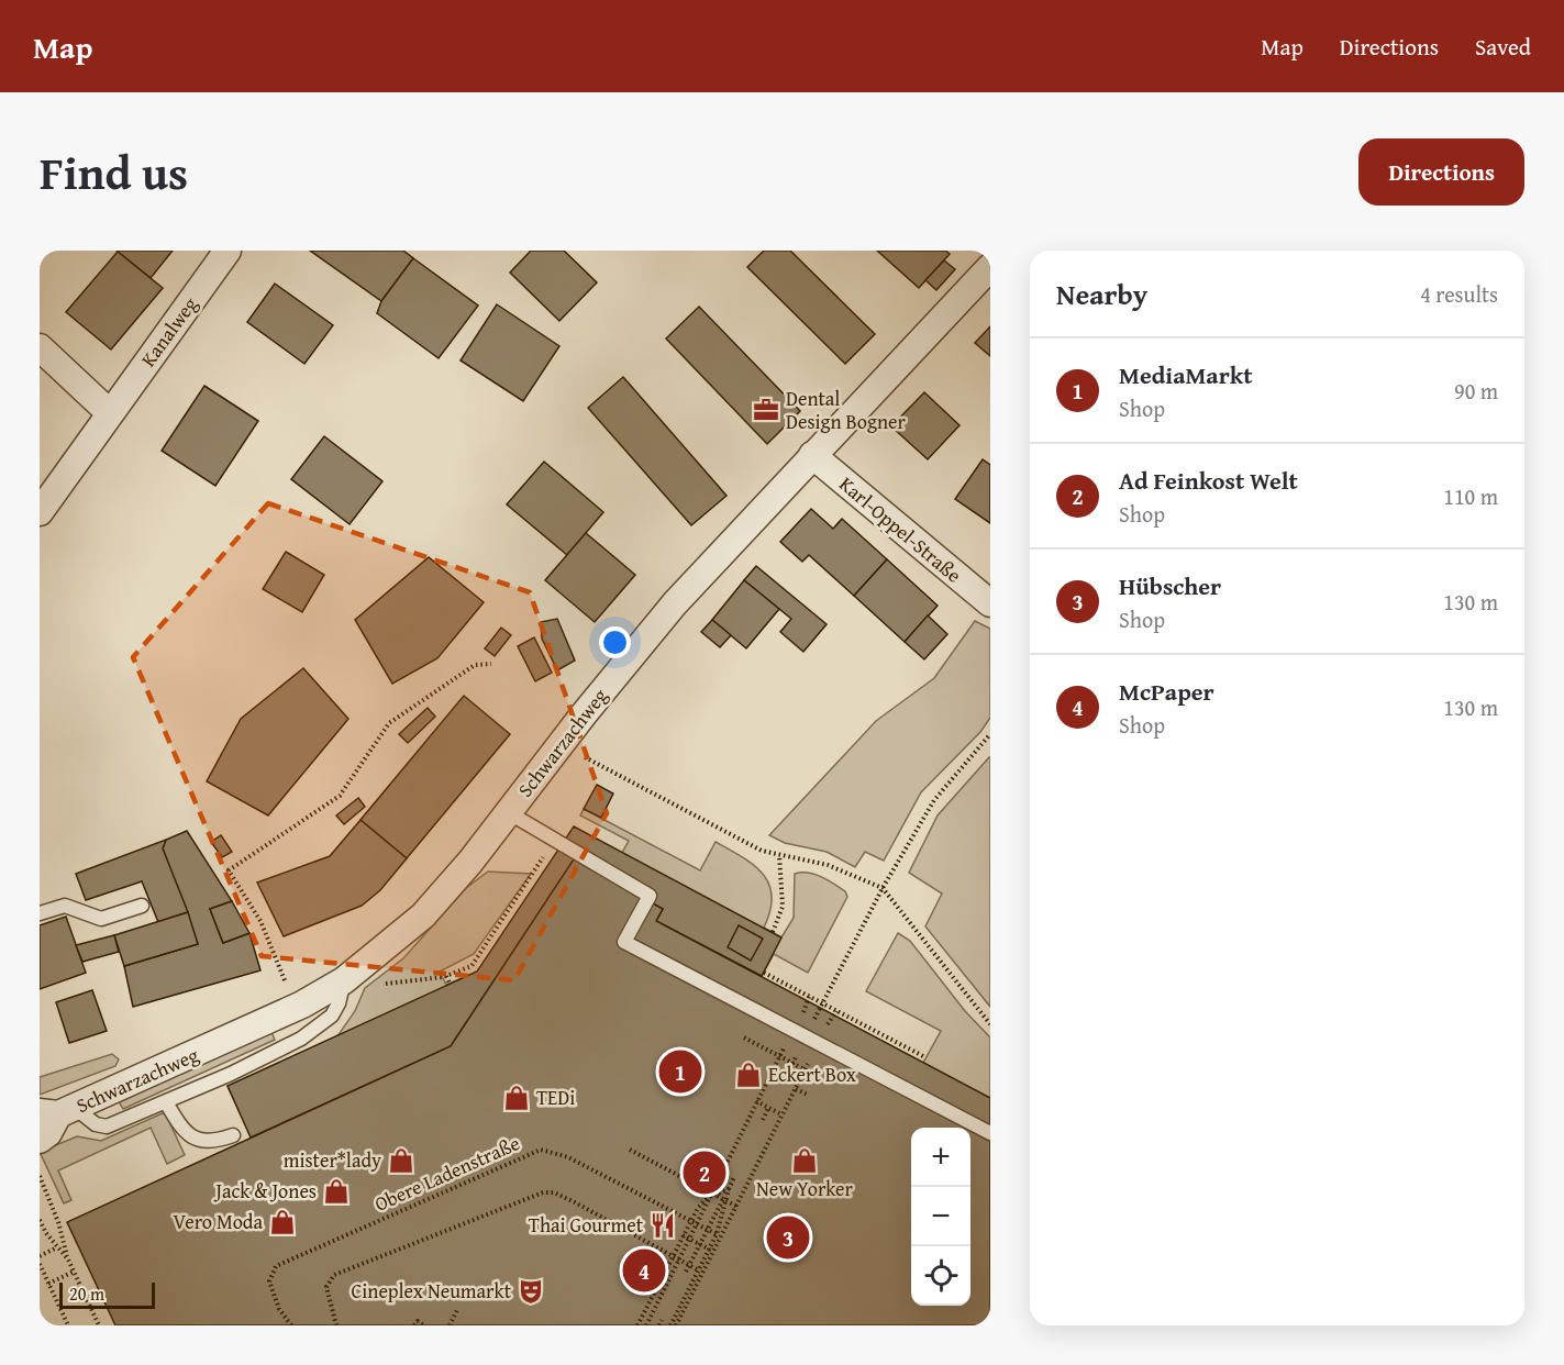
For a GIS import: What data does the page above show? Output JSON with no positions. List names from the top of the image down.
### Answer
{
  "streets": {
    "street": ["Kanalweg", "Karl-Oppel-Straße", "Schwarzachweg"],
    "path": ["Obere Ladenstraße"]
  },
  "crossings": [
    ["Karl-Oppel-Straße", "Schwarzachweg"]
  ],
  "places": {
    "office": ["Dental Design Bogner"],
    "shop": [
      "Eckert Box",
      "TEDi",
      "mister*lady",
      "New Yorker",
      "Jack & Jones",
      "Vero Moda"
    ],
    "restaurant": ["Thai Gourmet"],
    "theatre": ["Cineplex Neumarkt"]
  },
  "scale_bar": "20 m",
  "page": {
    "header": "Map",
    "nav": ["Map", "Directions", "Saved"],
    "title": "Find us",
    "buttons": "Directions",
    "heading": ["Nearby", "4 results"],
    "list": [
      {
        "mark": "1",
        "name": "MediaMarkt",
        "note": "Shop",
        "value": "90 m"
      },
      {
        "mark": "2",
        "name": "Ad Feinkost Welt",
        "note": "Shop",
        "value": "110 m"
      },
      {
        "mark": "3",
        "name": "Hübscher",
        "note": "Shop",
        "value": "130 m"
      },
      {
        "mark": "4",
        "name": "McPaper",
        "note": "Shop",
        "value": "130 m"
      }
    ],
    "pins": [
      "1",
      "2",
      "3",
      "4"
    ],
    "map_buttons": ["+", "−"],
    "scale": "20 m"
  }
}
